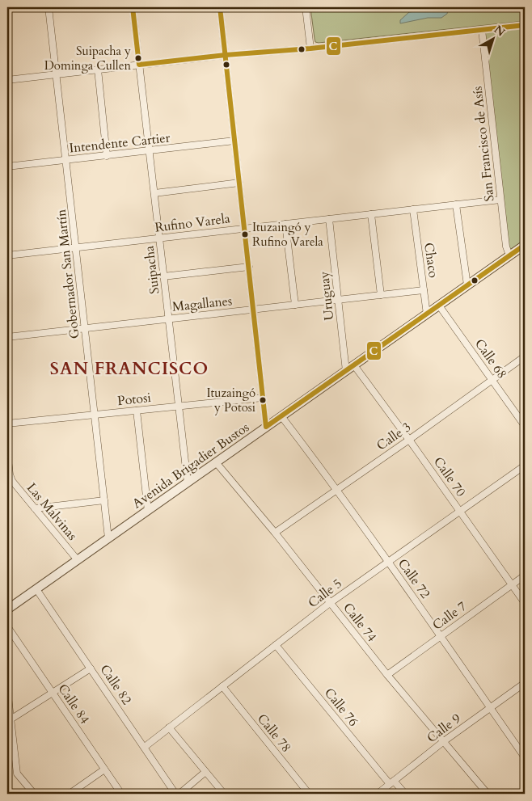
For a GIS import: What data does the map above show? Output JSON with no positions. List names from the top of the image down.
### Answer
{
  "streets": {
    "street": [
      "Intendente Cartier",
      "San Francisco de Asís",
      "Rufino Varela",
      "Chaco",
      "Suipacha",
      "Gobernador San Martín",
      "Uruguay",
      "Magallanes",
      "Calle 68",
      "Potosi",
      "Calle 3",
      "Avenida Brigadier Bustos",
      "Calle 70",
      "Las Malvinas",
      "Calle 72",
      "Calle 5",
      "Calle 7",
      "Calle 74",
      "Calle 82",
      "Calle 84",
      "Calle 76",
      "Calle 9",
      "Calle 78"
    ]
  },
  "crossings": [
    ["Intendente Cartier", "Suipacha"],
    ["Intendente Cartier", "Gobernador San Martín"],
    ["San Francisco de Asís", "Rufino Varela"],
    ["San Francisco de Asís", "Avenida Brigadier Bustos"],
    ["Rufino Varela", "Chaco"],
    ["Rufino Varela", "Suipacha"],
    ["Rufino Varela", "Gobernador San Martín"],
    ["Rufino Varela", "Uruguay"],
    ["Chaco", "Magallanes"],
    ["Chaco", "Avenida Brigadier Bustos"],
    ["Suipacha", "Magallanes"],
    ["Suipacha", "Potosi"],
    ["Suipacha", "Avenida Brigadier Bustos"],
    ["Gobernador San Martín", "Magallanes"],
    ["Gobernador San Martín", "Potosi"],
    ["Gobernador San Martín", "Avenida Brigadier Bustos"],
    ["Uruguay", "Magallanes"],
    ["Uruguay", "Avenida Brigadier Bustos"],
    ["Calle 68", "Calle 3"],
    ["Calle 68", "Avenida Brigadier Bustos"],
    ["Calle 3", "Calle 70"],
    ["Calle 3", "Calle 72"],
    ["Calle 3", "Calle 74"],
    ["Avenida Brigadier Bustos", "Calle 70"],
    ["Avenida Brigadier Bustos", "Las Malvinas"],
    ["Avenida Brigadier Bustos", "Calle 72"],
    ["Avenida Brigadier Bustos", "Calle 74"],
    ["Avenida Brigadier Bustos", "Calle 82"],
    ["Calle 70", "Calle 5"],
    ["Calle 70", "Calle 7"],
    ["Calle 72", "Calle 5"],
    ["Calle 72", "Calle 7"],
    ["Calle 72", "Calle 9"],
    ["Calle 5", "Calle 74"],
    ["Calle 5", "Calle 82"],
    ["Calle 5", "Calle 76"],
    ["Calle 5", "Calle 78"],
    ["Calle 7", "Calle 74"],
    ["Calle 74", "Calle 9"],
    ["Calle 76", "Calle 9"]
  ],
  "districts": ["SAN FRANCISCO"],
  "places": ["Suipacha y Dominga Cullen", "Ituzaingó y Rufino Varela", "Ituzaingó y Potosi"],
  "lines": ["transit line C"],
  "north": "top right"
}
